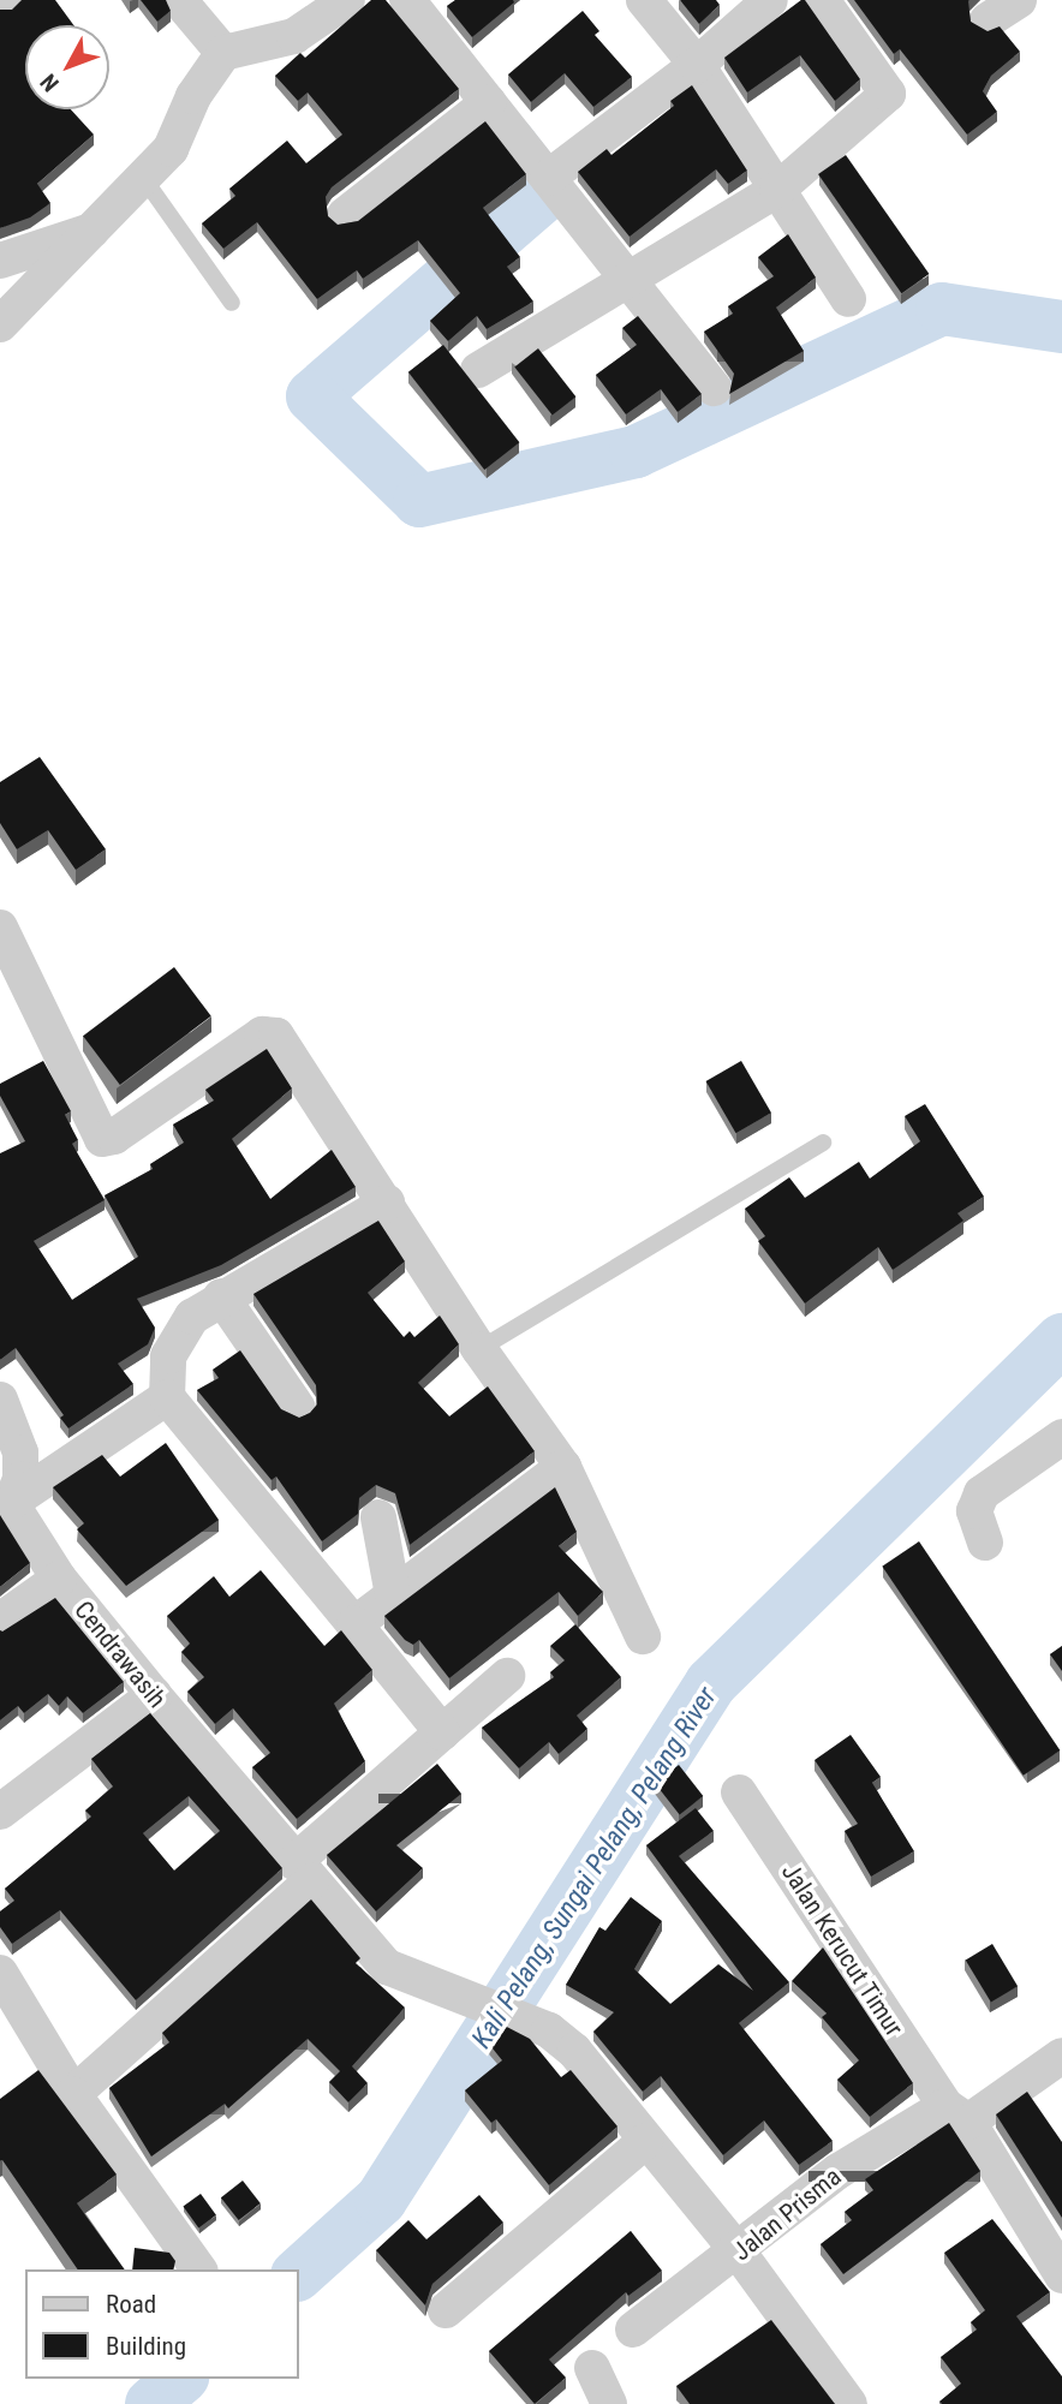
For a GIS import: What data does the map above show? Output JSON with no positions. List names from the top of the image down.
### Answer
{
  "streets": {
    "street": ["Cendrawasih", "Jalan Kerucut Timur", "Jalan Prisma"]
  },
  "crossings": [
    ["Jalan Kerucut Timur", "Jalan Prisma"]
  ],
  "water": ["Kali Pelang, Sungai Pelang, Pelang River"],
  "legend": ["Road", "Building"],
  "north": "bottom left"
}
